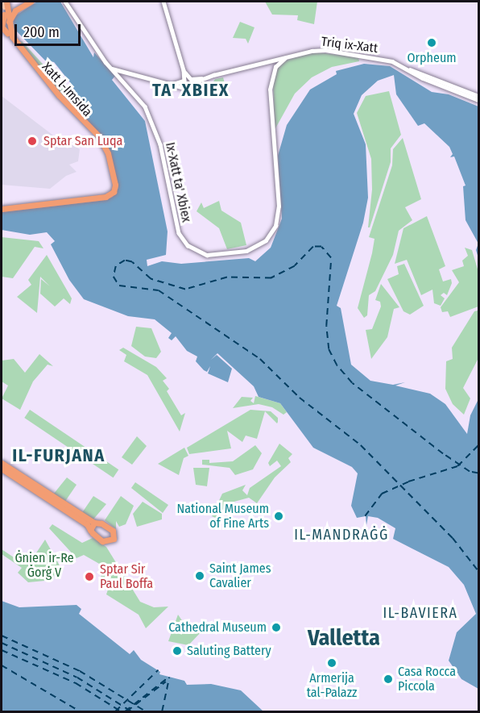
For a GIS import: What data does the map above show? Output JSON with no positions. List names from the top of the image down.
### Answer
{
  "streets": {
    "highway": ["Xatt l-Imsida"],
    "main road": ["Triq ix-Xatt", "Ix-Xatt ta' Xbiex"]
  },
  "crossings": [
    ["Triq ix-Xatt", "Ix-Xatt ta' Xbiex"]
  ],
  "districts": [
    "TA' XBIEX",
    "IL-FURJANA",
    "IL-MANDRAĠĠ",
    "IL-BAVIERA",
    "Valletta"
  ],
  "parks": ["Ġnien ir-Re Ġorġ V"],
  "places": [
    "Orpheum",
    "Sptar San Luqa",
    "National Museum of Fine Arts",
    "Saint James Cavalier",
    "Sptar Sir Paul Boffa",
    "Cathedral Museum",
    "Saluting Battery",
    "Armerija tal-Palazz",
    "Casa Rocca Piccola"
  ],
  "scale_bar": "200 m"
}
